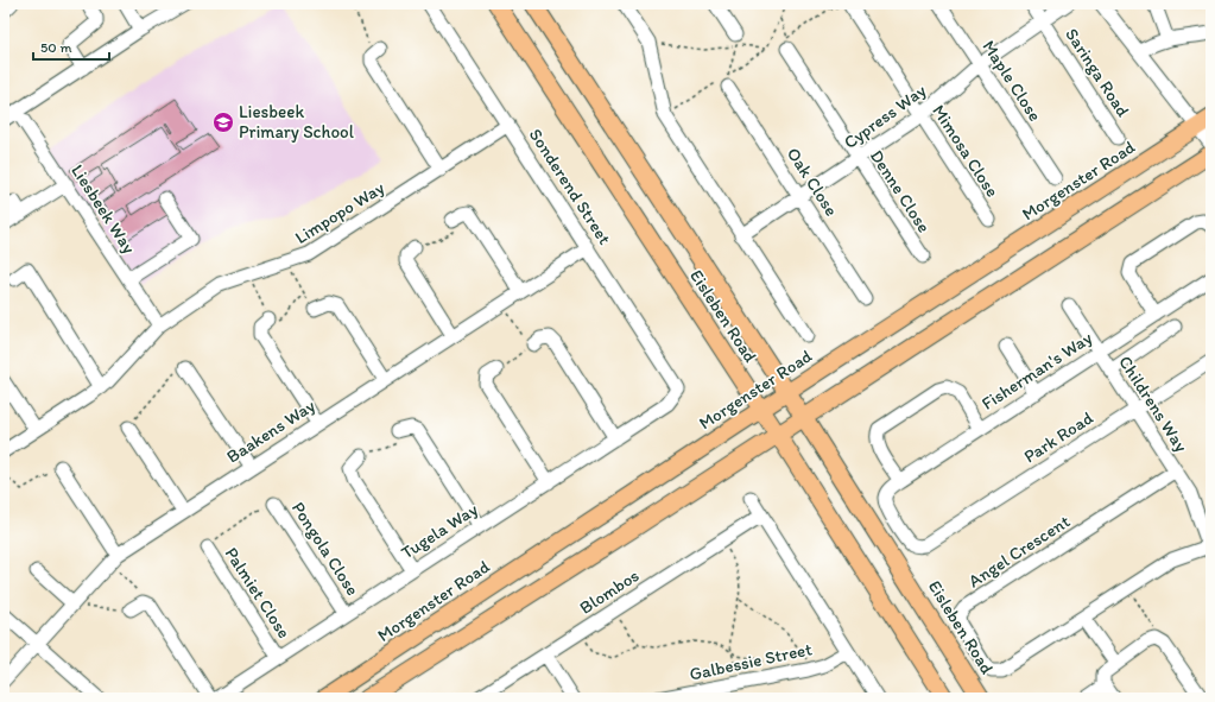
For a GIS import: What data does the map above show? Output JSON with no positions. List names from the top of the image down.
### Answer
{
  "streets": {
    "main road": ["Morgenster Road", "Eisleben Road"],
    "street": [
      "Saringa Road",
      "Maple Close",
      "Cypress Way",
      "Mimosa Close",
      "Oak Close",
      "Sonderend Street",
      "Denne Close",
      "Liesbeek Way",
      "Limpopo Way",
      "Fisherman's Way",
      "Childrens Way",
      "Baakens Way",
      "Park Road",
      "Tugela Way",
      "Pongola Close",
      "Angel Crescent",
      "Blombos",
      "Palmiet Close",
      "Galbessie Street"
    ]
  },
  "crossings": [
    ["Saringa Road", "Cypress Way"],
    ["Maple Close", "Cypress Way"],
    ["Cypress Way", "Mimosa Close"],
    ["Cypress Way", "Oak Close"],
    ["Cypress Way", "Denne Close"],
    ["Morgenster Road", "Eisleben Road"],
    ["Sonderend Street", "Limpopo Way"],
    ["Sonderend Street", "Baakens Way"],
    ["Sonderend Street", "Tugela Way"],
    ["Liesbeek Way", "Limpopo Way"],
    ["Fisherman's Way", "Childrens Way"],
    ["Fisherman's Way", "Park Road"],
    ["Childrens Way", "Park Road"],
    ["Childrens Way", "Angel Crescent"],
    ["Tugela Way", "Pongola Close"],
    ["Tugela Way", "Palmiet Close"]
  ],
  "places": {
    "school or university": ["Liesbeek Primary School"]
  },
  "scale_bar": "50 m"
}
